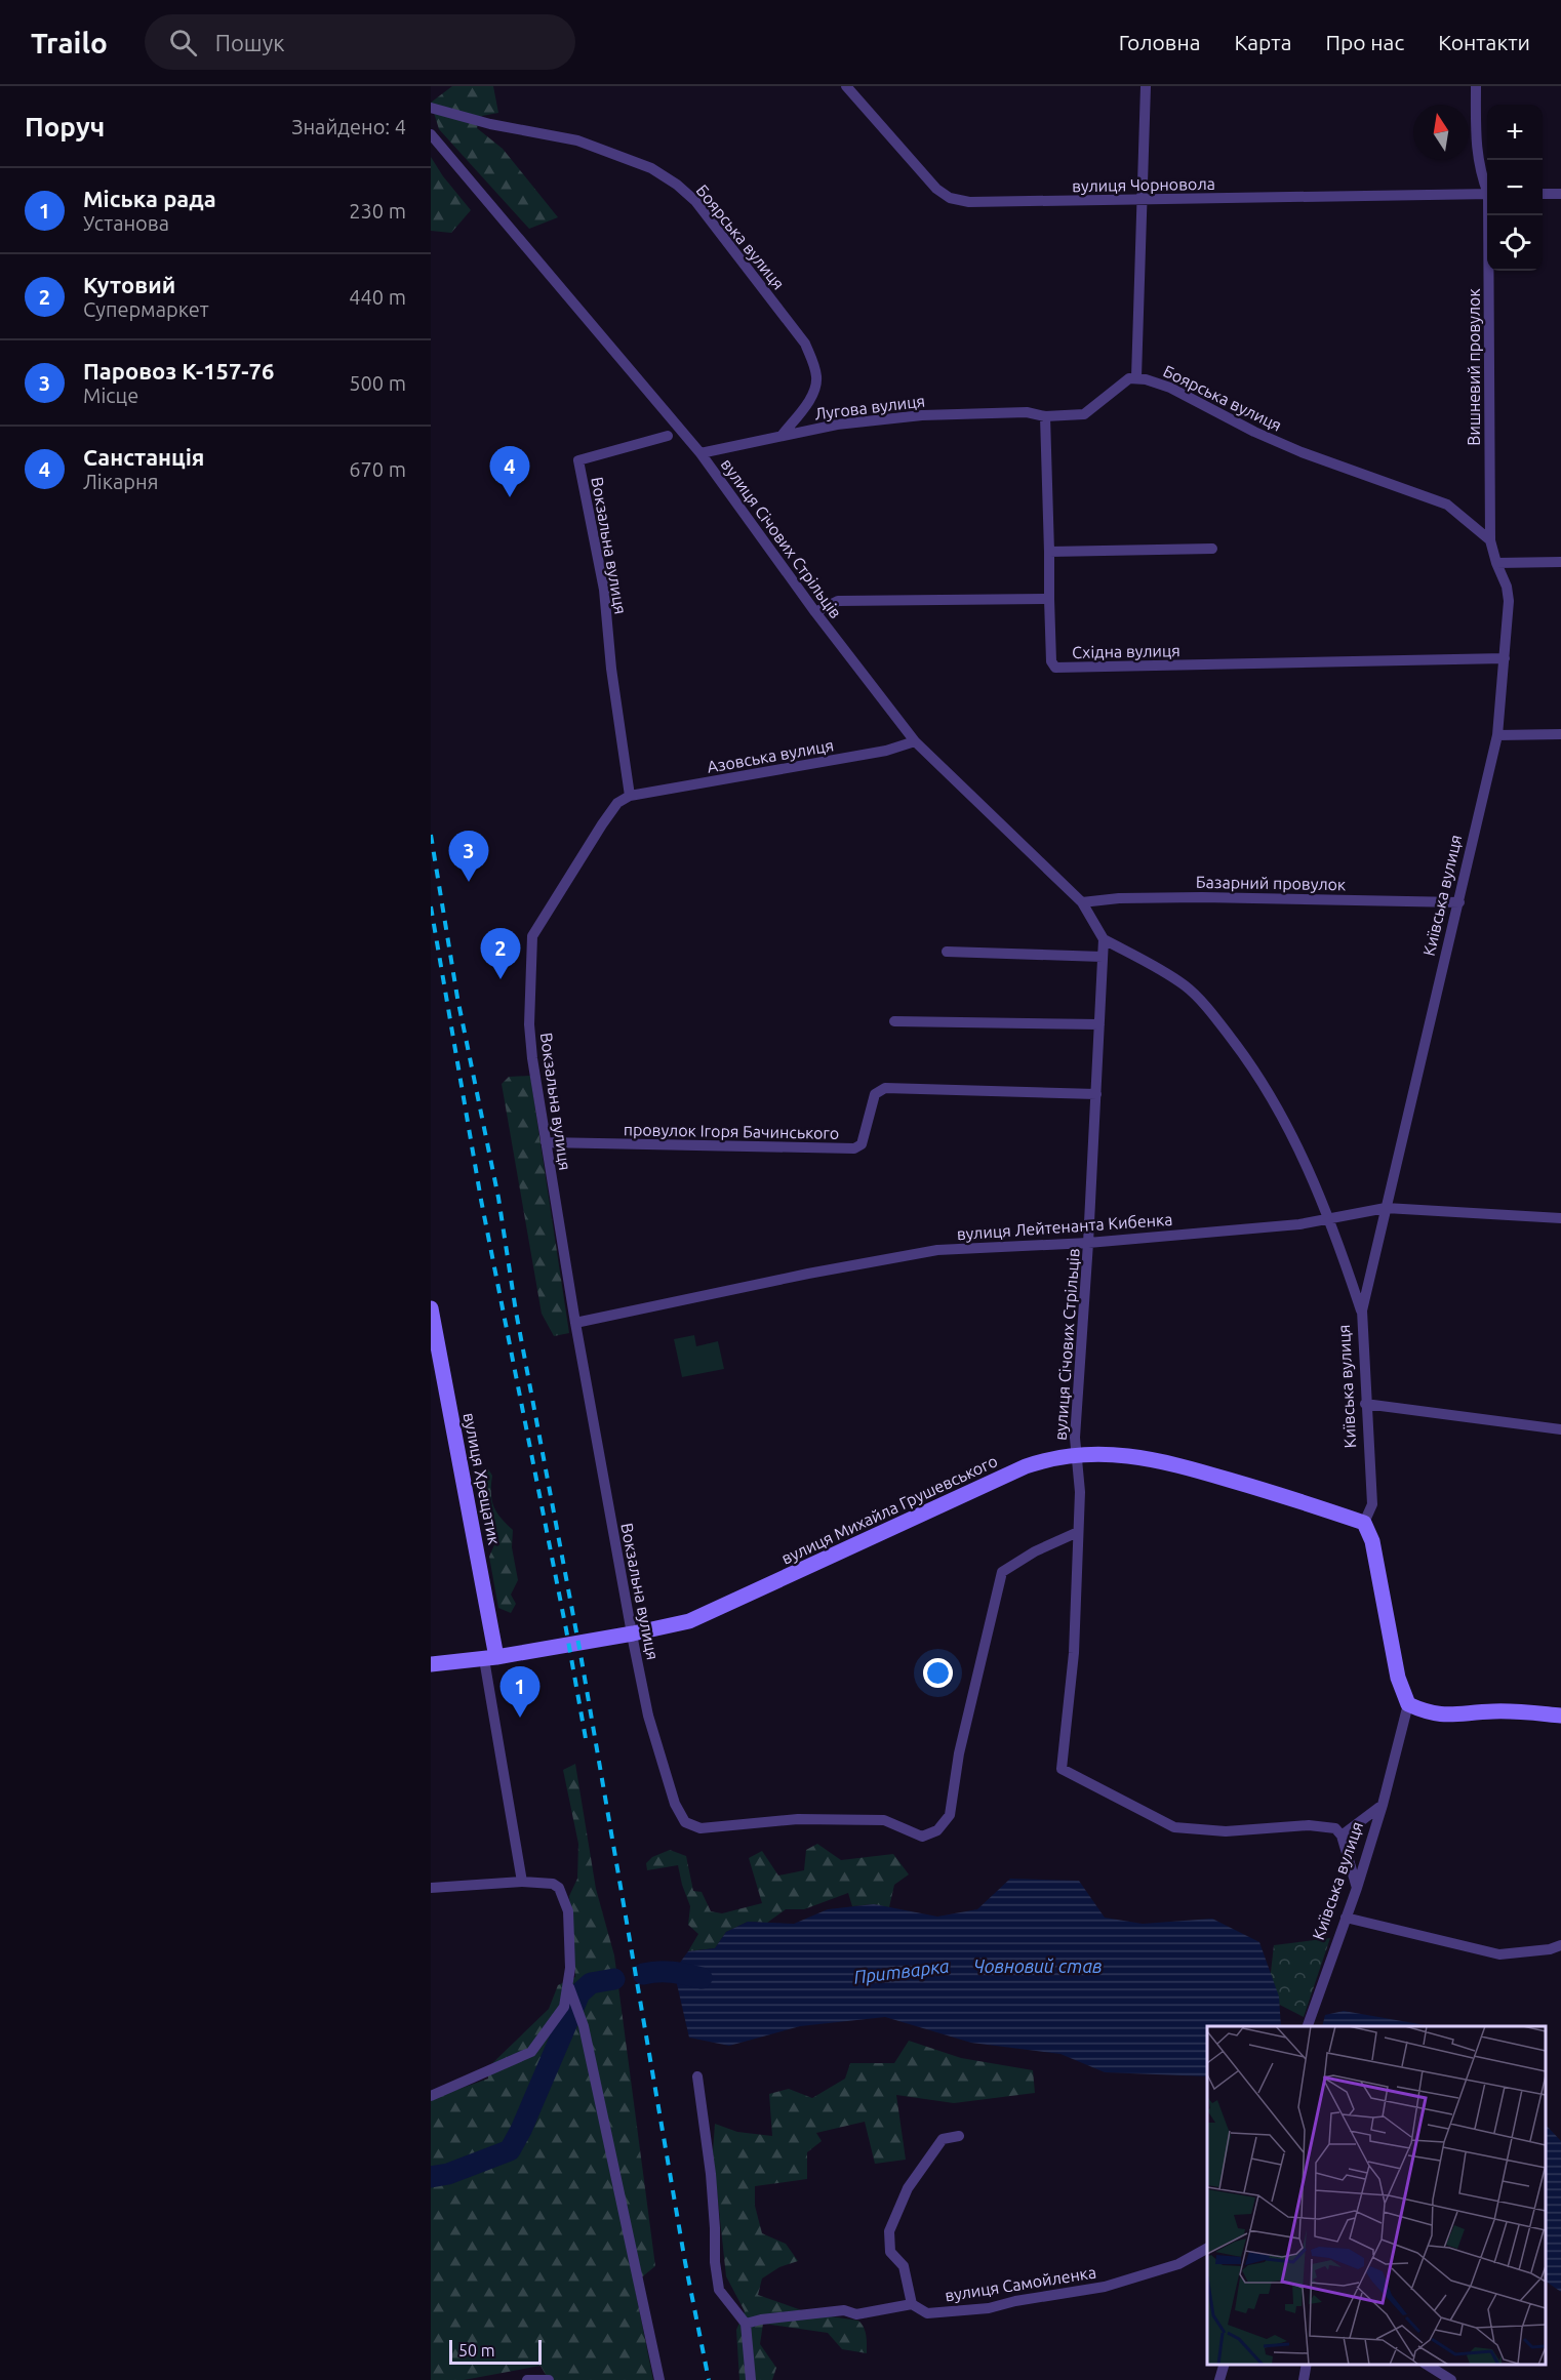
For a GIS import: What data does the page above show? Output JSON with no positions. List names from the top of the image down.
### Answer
{
  "streets": {
    "street": [
      "вулиця Чорновола",
      "Боярська вулиця",
      "Вишневий провулок",
      "Лугова вулиця",
      "вулиця Січових Стрільців",
      "Вокзальна вулиця",
      "Східна вулиця",
      "Азовська вулиця",
      "Базарний провулок",
      "Київська вулиця",
      "провулок Ігоря Бачинського",
      "вулиця Лейтенанта Кибенка",
      "вулиця Хрещатик",
      "вулиця Михайла Грушевського",
      "вулиця Самойленка"
    ]
  },
  "crossings": [
    ["Боярська вулиця", "Вишневий провулок"],
    ["Боярська вулиця", "Лугова вулиця"],
    ["Вишневий провулок", "Східна вулиця"],
    ["Вишневий провулок", "Київська вулиця"],
    ["Лугова вулиця", "вулиця Січових Стрільців"],
    ["вулиця Січових Стрільців", "Вокзальна вулиця"],
    ["вулиця Січових Стрільців", "Азовська вулиця"],
    ["вулиця Січових Стрільців", "Базарний провулок"],
    ["вулиця Січових Стрільців", "провулок Ігоря Бачинського"],
    ["вулиця Січових Стрільців", "вулиця Лейтенанта Кибенка"],
    ["вулиця Січових Стрільців", "вулиця Михайла Грушевського"],
    ["Вокзальна вулиця", "Азовська вулиця"],
    ["Вокзальна вулиця", "провулок Ігоря Бачинського"],
    ["Вокзальна вулиця", "вулиця Лейтенанта Кибенка"],
    ["Вокзальна вулиця", "вулиця Михайла Грушевського"],
    ["Східна вулиця", "Київська вулиця"],
    ["Базарний провулок", "Київська вулиця"],
    ["Київська вулиця", "вулиця Лейтенанта Кибенка"],
    ["Київська вулиця", "вулиця Михайла Грушевського"],
    ["вулиця Хрещатик", "вулиця Михайла Грушевського"]
  ],
  "water": ["Човновий став", "Притварка"],
  "scale_bar": "50 m",
  "north": "top",
  "page": {
    "header": "Trailo",
    "search": "Пошук",
    "nav": [
      "Головна",
      "Карта",
      "Про нас",
      "Контакти"
    ],
    "heading": ["Поруч", "Знайдено: 4"],
    "map_buttons": ["+", "−"],
    "list": [
      {
        "mark": "1",
        "name": "Міська рада",
        "note": "Установа",
        "value": "230 m"
      },
      {
        "mark": "2",
        "name": "Кутовий",
        "note": "Супермаркет",
        "value": "440 m"
      },
      {
        "mark": "3",
        "name": "Паровоз К-157-76",
        "note": "Місце",
        "value": "500 m"
      },
      {
        "mark": "4",
        "name": "Санстанція",
        "note": "Лікарня",
        "value": "670 m"
      }
    ],
    "pins": [
      "4",
      "3",
      "2",
      "1"
    ],
    "scale": "50 m"
  }
}
